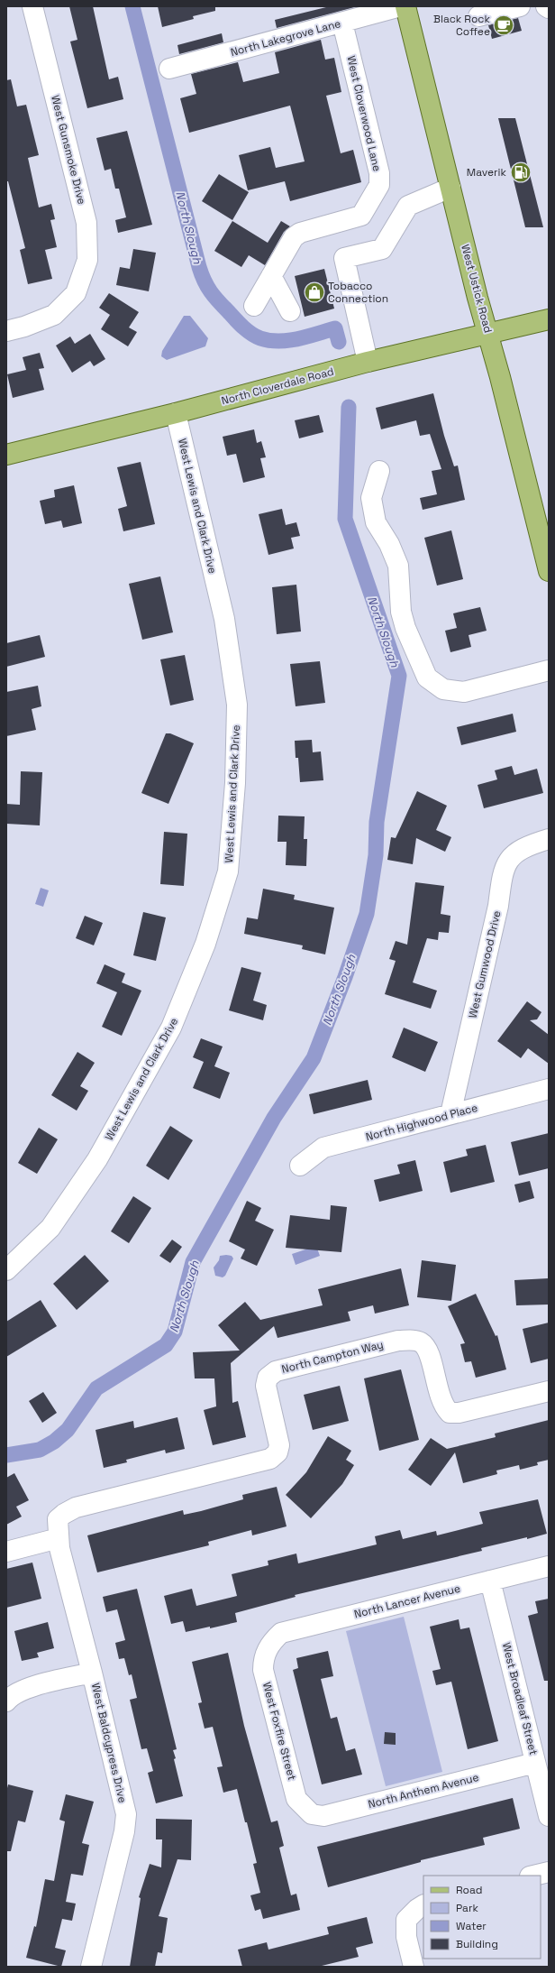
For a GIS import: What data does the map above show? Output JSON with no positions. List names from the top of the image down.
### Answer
{
  "streets": {
    "main road": ["West Ustick Road", "North Cloverdale Road"],
    "street": [
      "North Lakegrove Lane",
      "West Cloverwood Lane",
      "West Gunsmoke Drive",
      "West Lewis and Clark Drive",
      "West Gumwood Drive",
      "North Highwood Place",
      "North Campton Way",
      "North Lancer Avenue",
      "West Broadleaf Street",
      "West Foxfire Street",
      "West Baldcypress Drive",
      "North Anthem Avenue"
    ]
  },
  "crossings": [
    ["North Lakegrove Lane", "West Cloverwood Lane"],
    ["West Ustick Road", "North Cloverdale Road"],
    ["North Cloverdale Road", "West Lewis and Clark Drive"],
    ["West Gumwood Drive", "North Highwood Place"],
    ["North Campton Way", "West Baldcypress Drive"],
    ["North Lancer Avenue", "West Broadleaf Street"],
    ["North Lancer Avenue", "West Foxfire Street"],
    ["West Broadleaf Street", "North Anthem Avenue"],
    ["West Foxfire Street", "North Anthem Avenue"]
  ],
  "water": ["North Slough"],
  "places": {
    "cafe": ["Black Rock Coffee"],
    "fuel station": ["Maverik"],
    "shop": ["Tobacco Connection"]
  },
  "legend": [
    "Road",
    "Park",
    "Water",
    "Building"
  ]
}
